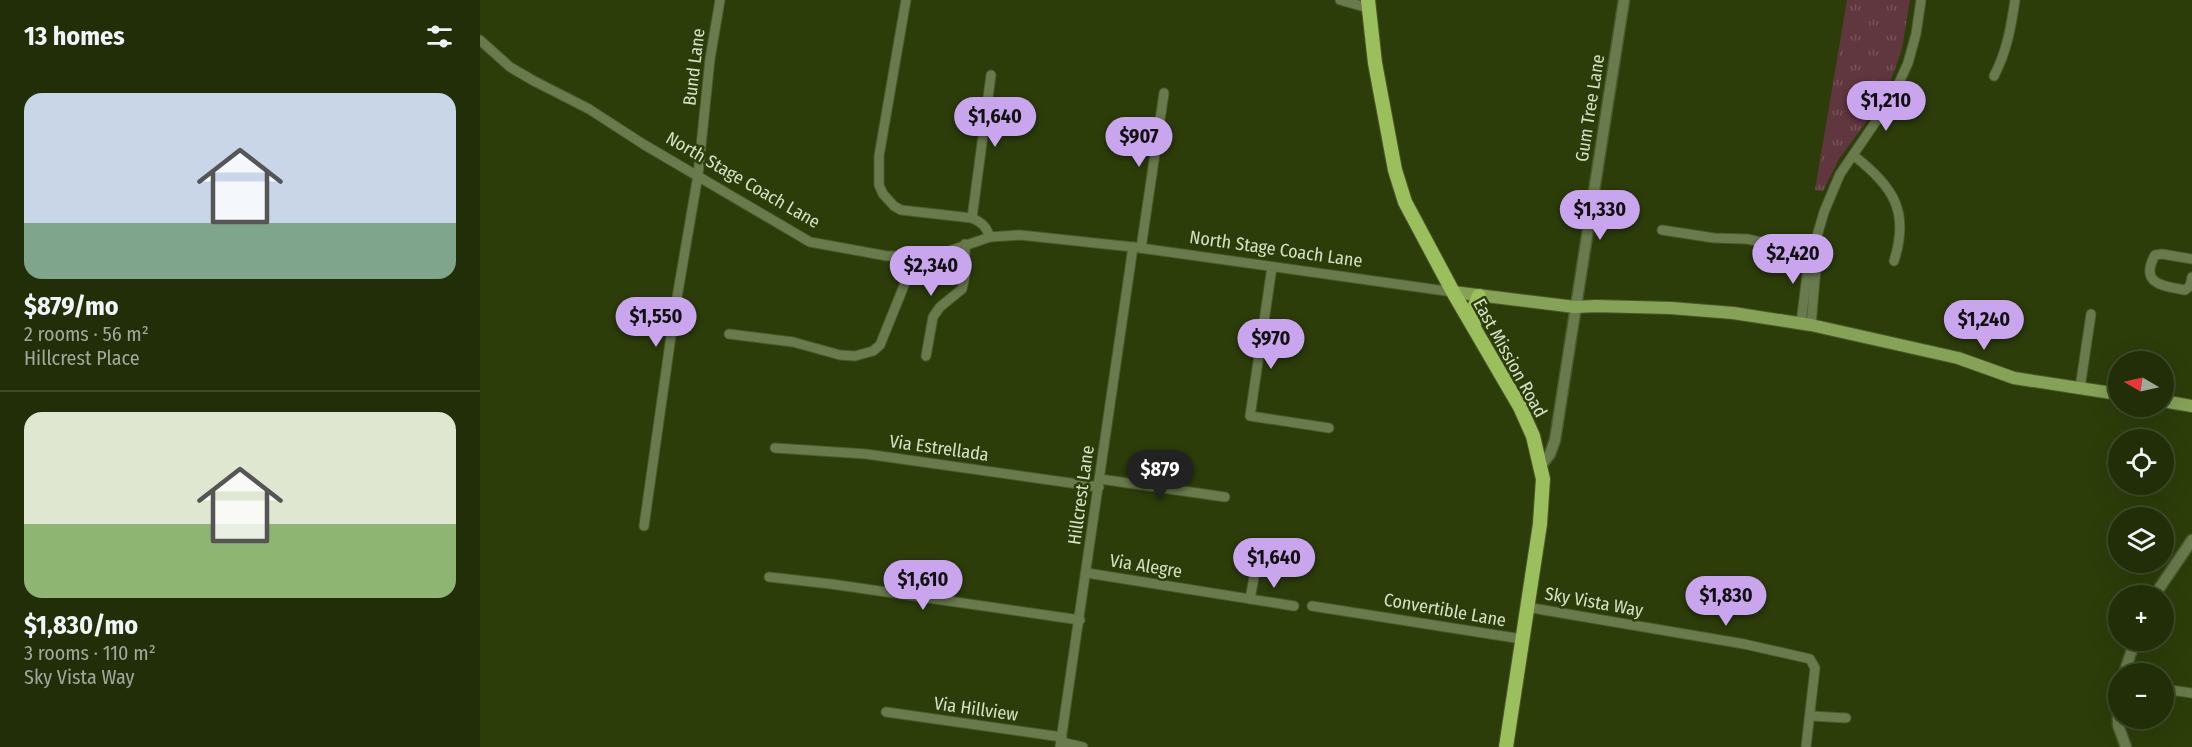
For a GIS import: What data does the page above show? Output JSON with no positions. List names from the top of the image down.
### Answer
{
  "streets": {
    "main road": ["North Stage Coach Lane", "East Mission Road"],
    "street": [
      "Bund Lane",
      "Gum Tree Lane",
      "Via Estrellada",
      "Hillcrest Lane",
      "Via Alegre",
      "Sky Vista Way",
      "Convertible Lane",
      "Via Hillview"
    ]
  },
  "crossings": [
    ["Bund Lane", "North Stage Coach Lane"],
    ["Gum Tree Lane", "North Stage Coach Lane"],
    ["Gum Tree Lane", "East Mission Road"],
    ["North Stage Coach Lane", "East Mission Road"],
    ["North Stage Coach Lane", "Hillcrest Lane"],
    ["East Mission Road", "Sky Vista Way"],
    ["East Mission Road", "Convertible Lane"],
    ["Via Estrellada", "Hillcrest Lane"],
    ["Hillcrest Lane", "Via Alegre"],
    ["Hillcrest Lane", "Via Hillview"]
  ],
  "north": "left",
  "page": {
    "heading": "13 homes",
    "list": [
      {
        "name": "$879/mo",
        "note": "2 rooms · 56 m² · Hillcrest Place"
      },
      {
        "name": "$1,830/mo",
        "note": "3 rooms · 110 m² · Sky Vista Way"
      }
    ],
    "price": [
      "$1,210",
      "$1,640",
      "$907",
      "$1,330",
      "$2,420",
      "$2,340",
      "$1,550",
      "$1,240",
      "$970",
      "$879",
      "$1,640",
      "$1,610",
      "$1,830"
    ],
    "map_buttons": ["+", "−"]
  }
}
